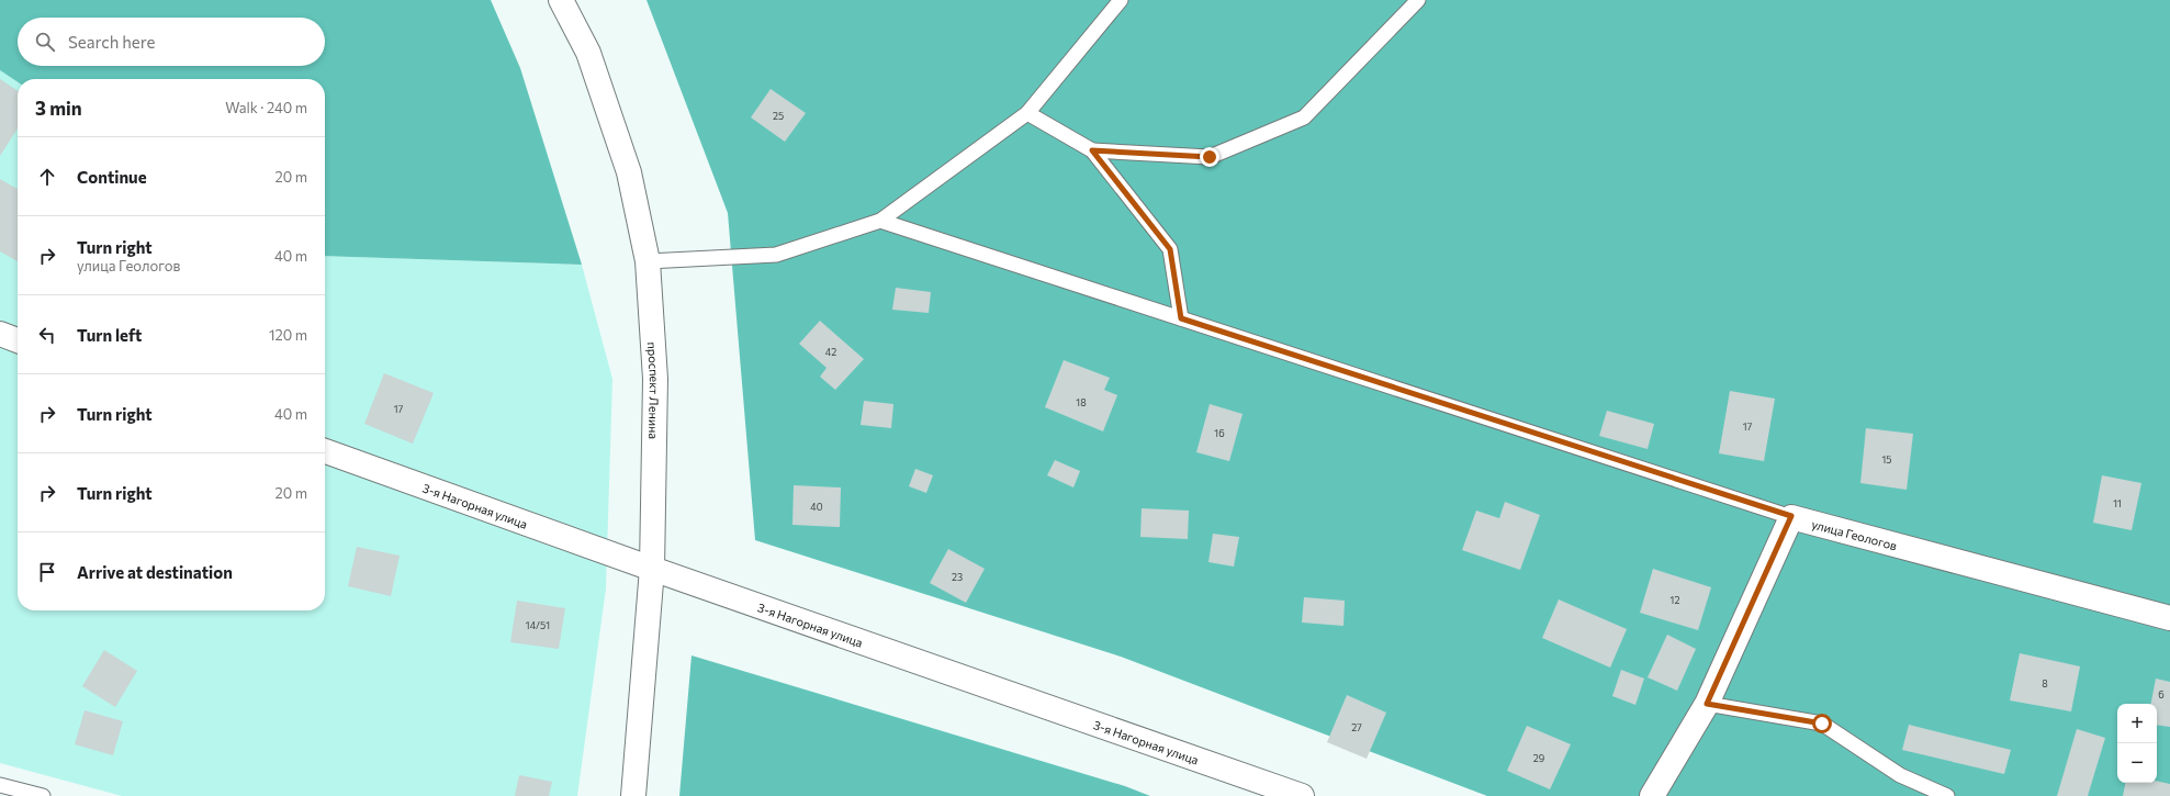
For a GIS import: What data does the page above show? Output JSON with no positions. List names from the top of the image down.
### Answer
{
  "streets": {
    "street": ["проспект Ленина", "3-я Нагорная улица", "улица Геологов"]
  },
  "crossings": [
    ["проспект Ленина", "3-я Нагорная улица"]
  ],
  "house_numbers": [
    "25",
    "42",
    "18",
    "17",
    "17",
    "16",
    "15",
    "11",
    "40",
    "23",
    "12",
    "14/51",
    "8",
    "6",
    "27",
    "29"
  ],
  "page": {
    "search": "Search here",
    "heading": ["3 min", "Walk · 240 m"],
    "list": [
      ["Continue", "20 m"],
      ["Turn right", "улица Геологов", "40 m"],
      ["Turn left", "120 m"],
      ["Turn right", "40 m"],
      ["Turn right", "20 m"],
      "Arrive at destination"
    ],
    "map_buttons": ["+", "−"]
  }
}
